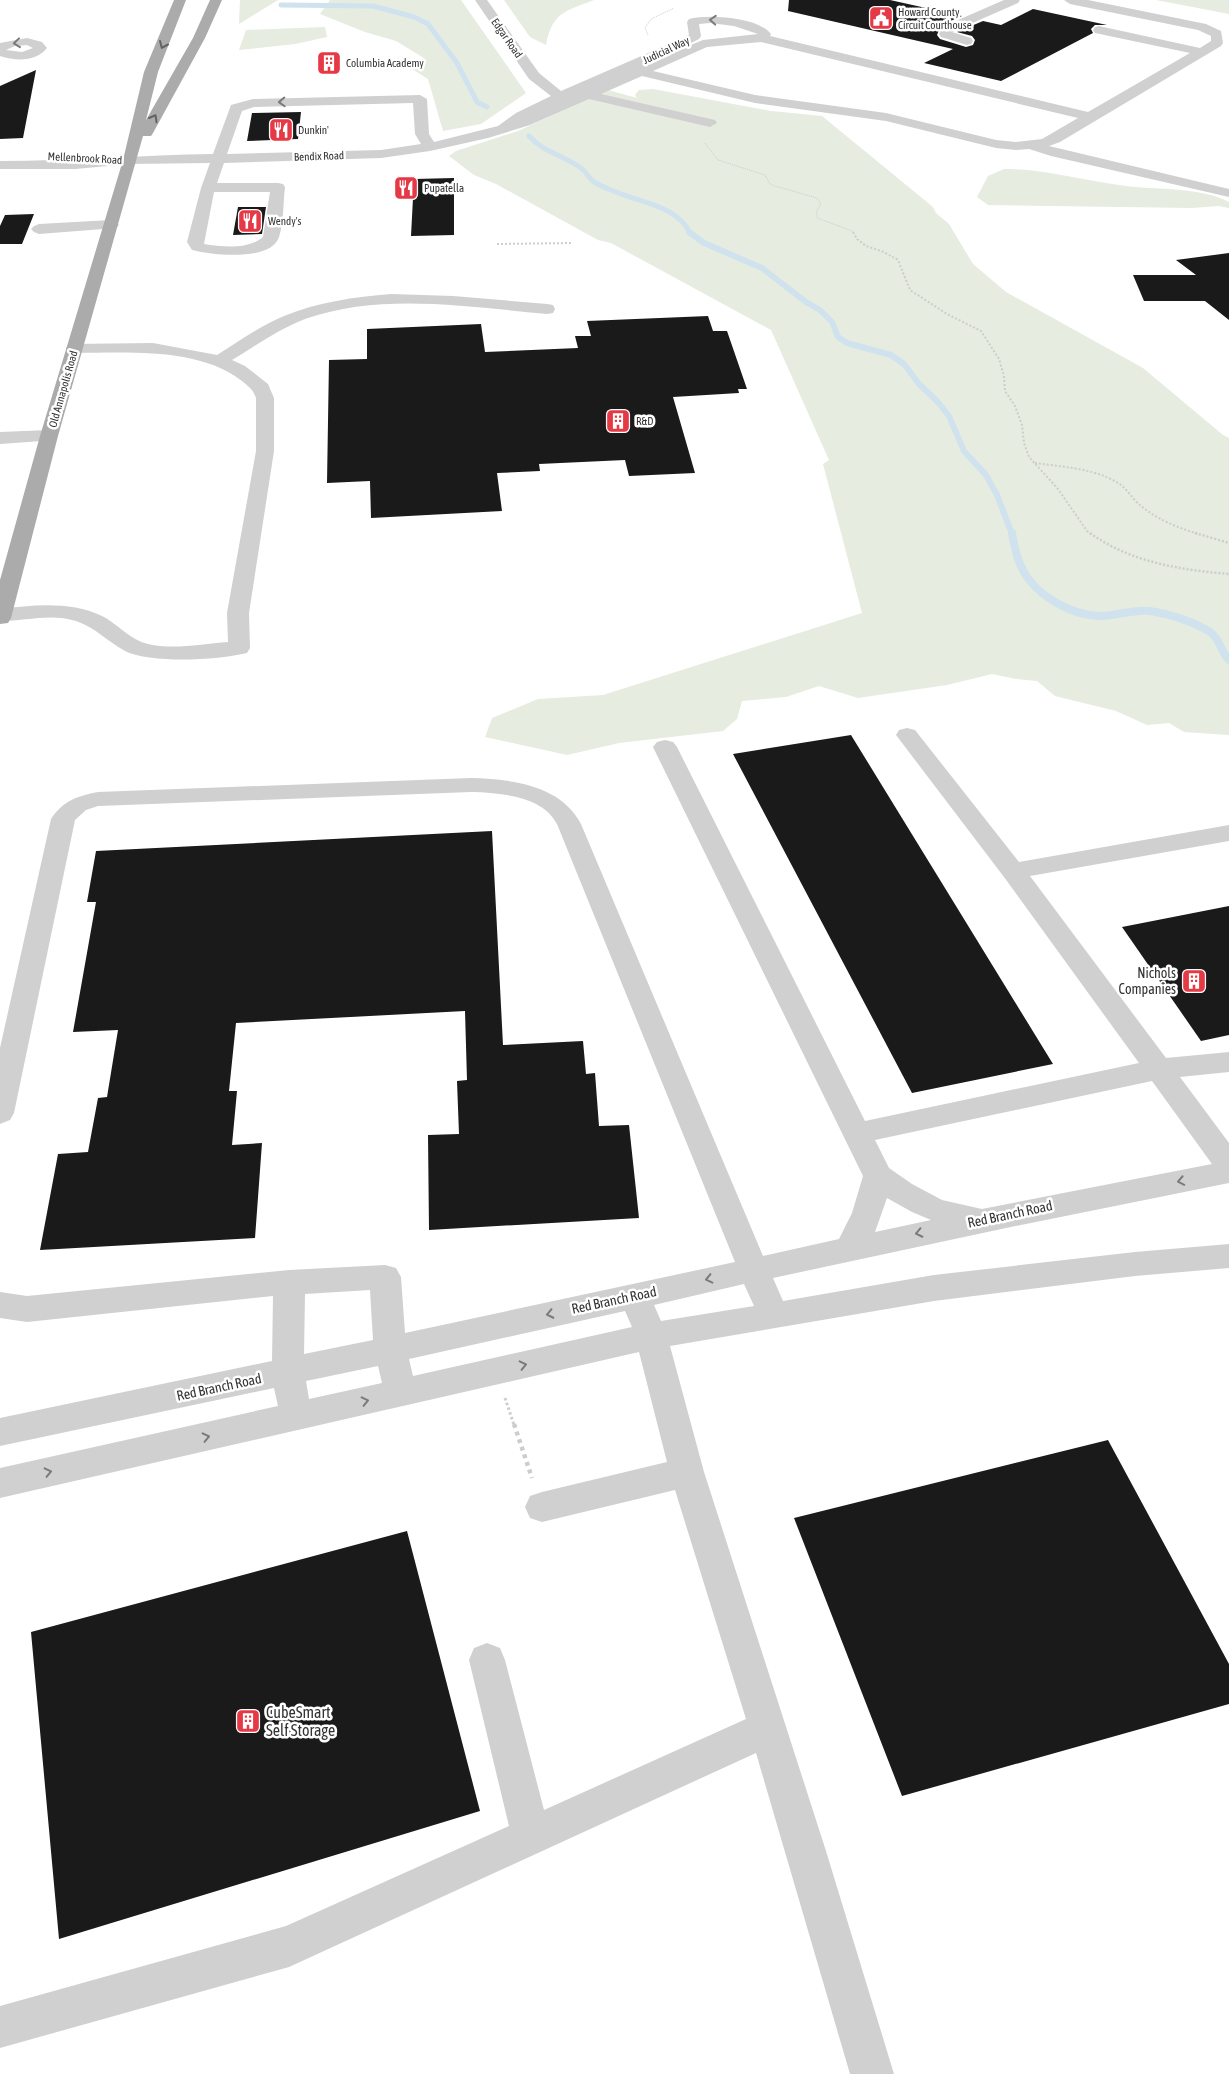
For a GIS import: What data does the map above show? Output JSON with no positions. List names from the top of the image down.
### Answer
{
  "streets": {
    "main road": ["Old Annapolis Road"],
    "street": [
      "Edgar Road",
      "Judicial Way",
      "Bendix Road",
      "Mellenbrook Road",
      "Red Branch Road"
    ]
  },
  "crossings": [
    ["Edgar Road", "Bendix Road"],
    ["Judicial Way", "Bendix Road"],
    ["Bendix Road", "Mellenbrook Road"],
    ["Bendix Road", "Old Annapolis Road"],
    ["Mellenbrook Road", "Old Annapolis Road"]
  ],
  "places": {
    "public building": ["Howard County Circuit Courthouse"],
    "building": [
      "Columbia Academy",
      "R&D",
      "Nichols Companies",
      "CubeSmart Self Storage"
    ],
    "restaurant": ["Dunkin'", "Pupatella", "Wendy's"]
  }
}
